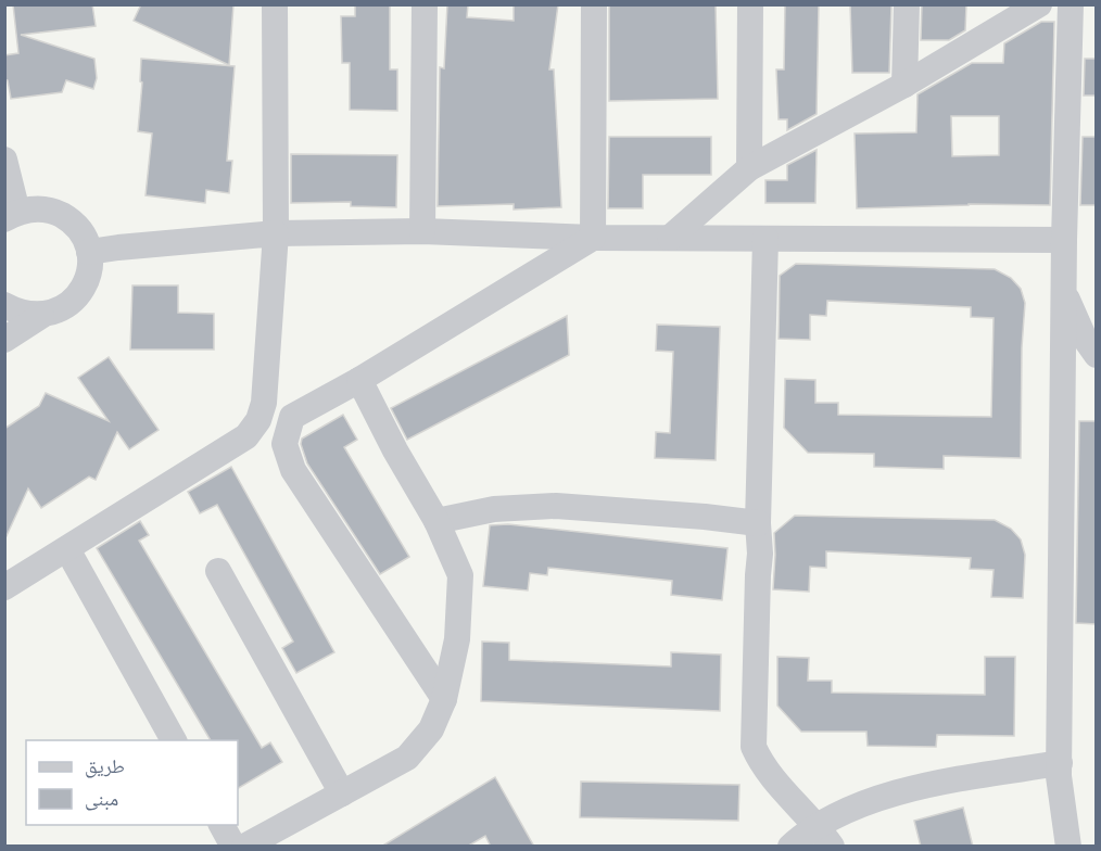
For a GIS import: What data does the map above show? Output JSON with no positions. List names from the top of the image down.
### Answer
{
  "legend": ["طريق", "مبنى"]
}
